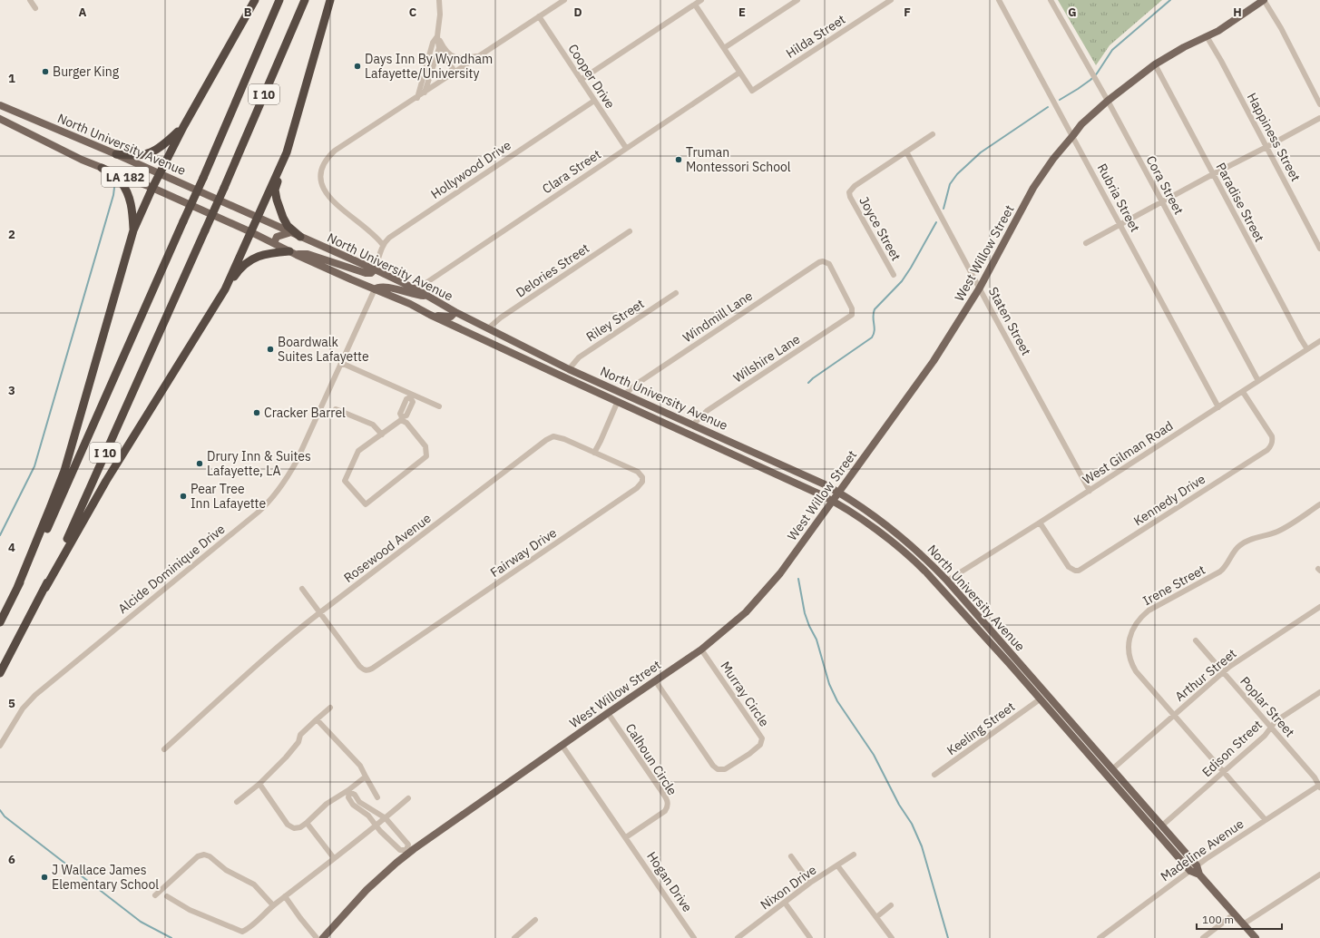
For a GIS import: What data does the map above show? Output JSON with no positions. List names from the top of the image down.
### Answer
{
  "streets": {
    "highway": ["I 10", "LA 182"],
    "main road": ["North University Avenue", "West Willow Street"],
    "street": [
      "Hilda Street",
      "Cooper Drive",
      "Happiness Street",
      "Hollywood Drive",
      "Clara Street",
      "Cora Street",
      "Rubria Street",
      "Paradise Street",
      "Joyce Street",
      "Delories Street",
      "Windmill Lane",
      "Riley Street",
      "Staten Street",
      "Wilshire Lane",
      "West Gilman Road",
      "Kennedy Drive",
      "Rosewood Avenue",
      "Fairway Drive",
      "Alcide Dominique Drive",
      "Irene Street",
      "Arthur Street",
      "Murray Circle",
      "Poplar Street",
      "Keeling Street",
      "Edison Street",
      "Calhoun Circle",
      "Madeline Avenue",
      "Hogan Drive",
      "Nixon Drive"
    ]
  },
  "crossings": [
    ["Hilda Street", "Clara Street"],
    ["Cooper Drive", "Hollywood Drive"],
    ["Cooper Drive", "Clara Street"],
    ["Happiness Street", "West Willow Street"],
    ["North University Avenue", "Clara Street"],
    ["North University Avenue", "LA 182"],
    ["North University Avenue", "West Willow Street"],
    ["North University Avenue", "Delories Street"],
    ["North University Avenue", "Windmill Lane"],
    ["North University Avenue", "Riley Street"],
    ["North University Avenue", "Wilshire Lane"],
    ["North University Avenue", "West Gilman Road"],
    ["North University Avenue", "Alcide Dominique Drive"],
    ["North University Avenue", "Arthur Street"],
    ["North University Avenue", "Keeling Street"],
    ["North University Avenue", "Edison Street"],
    ["North University Avenue", "Madeline Avenue"],
    ["Cora Street", "West Willow Street"],
    ["Cora Street", "West Gilman Road"],
    ["Rubria Street", "West Willow Street"],
    ["Rubria Street", "West Gilman Road"],
    ["Paradise Street", "West Willow Street"],
    ["Paradise Street", "West Gilman Road"],
    ["Joyce Street", "Staten Street"],
    ["West Willow Street", "Staten Street"],
    ["West Willow Street", "Murray Circle"],
    ["West Willow Street", "Calhoun Circle"],
    ["Windmill Lane", "Wilshire Lane"],
    ["Staten Street", "West Gilman Road"],
    ["West Gilman Road", "Kennedy Drive"],
    ["Rosewood Avenue", "Fairway Drive"],
    ["Irene Street", "Arthur Street"],
    ["Irene Street", "Edison Street"],
    ["Irene Street", "Madeline Avenue"],
    ["Arthur Street", "Poplar Street"],
    ["Poplar Street", "Edison Street"],
    ["Poplar Street", "Madeline Avenue"],
    ["Calhoun Circle", "Hogan Drive"]
  ],
  "places": [
    "Days Inn By Wyndham Lafayette/University",
    "Burger King",
    "Truman Montessori School",
    "Boardwalk Suites Lafayette",
    "Cracker Barrel",
    "Drury Inn & Suites Lafayette, LA",
    "Pear Tree Inn Lafayette",
    "J Wallace James Elementary School"
  ],
  "scale_bar": "100 m",
  "grid": {
    "columns": [
      "A",
      "B",
      "C",
      "D",
      "E",
      "F",
      "G",
      "H"
    ],
    "rows": [
      "1",
      "2",
      "3",
      "4",
      "5",
      "6"
    ]
  }
}
